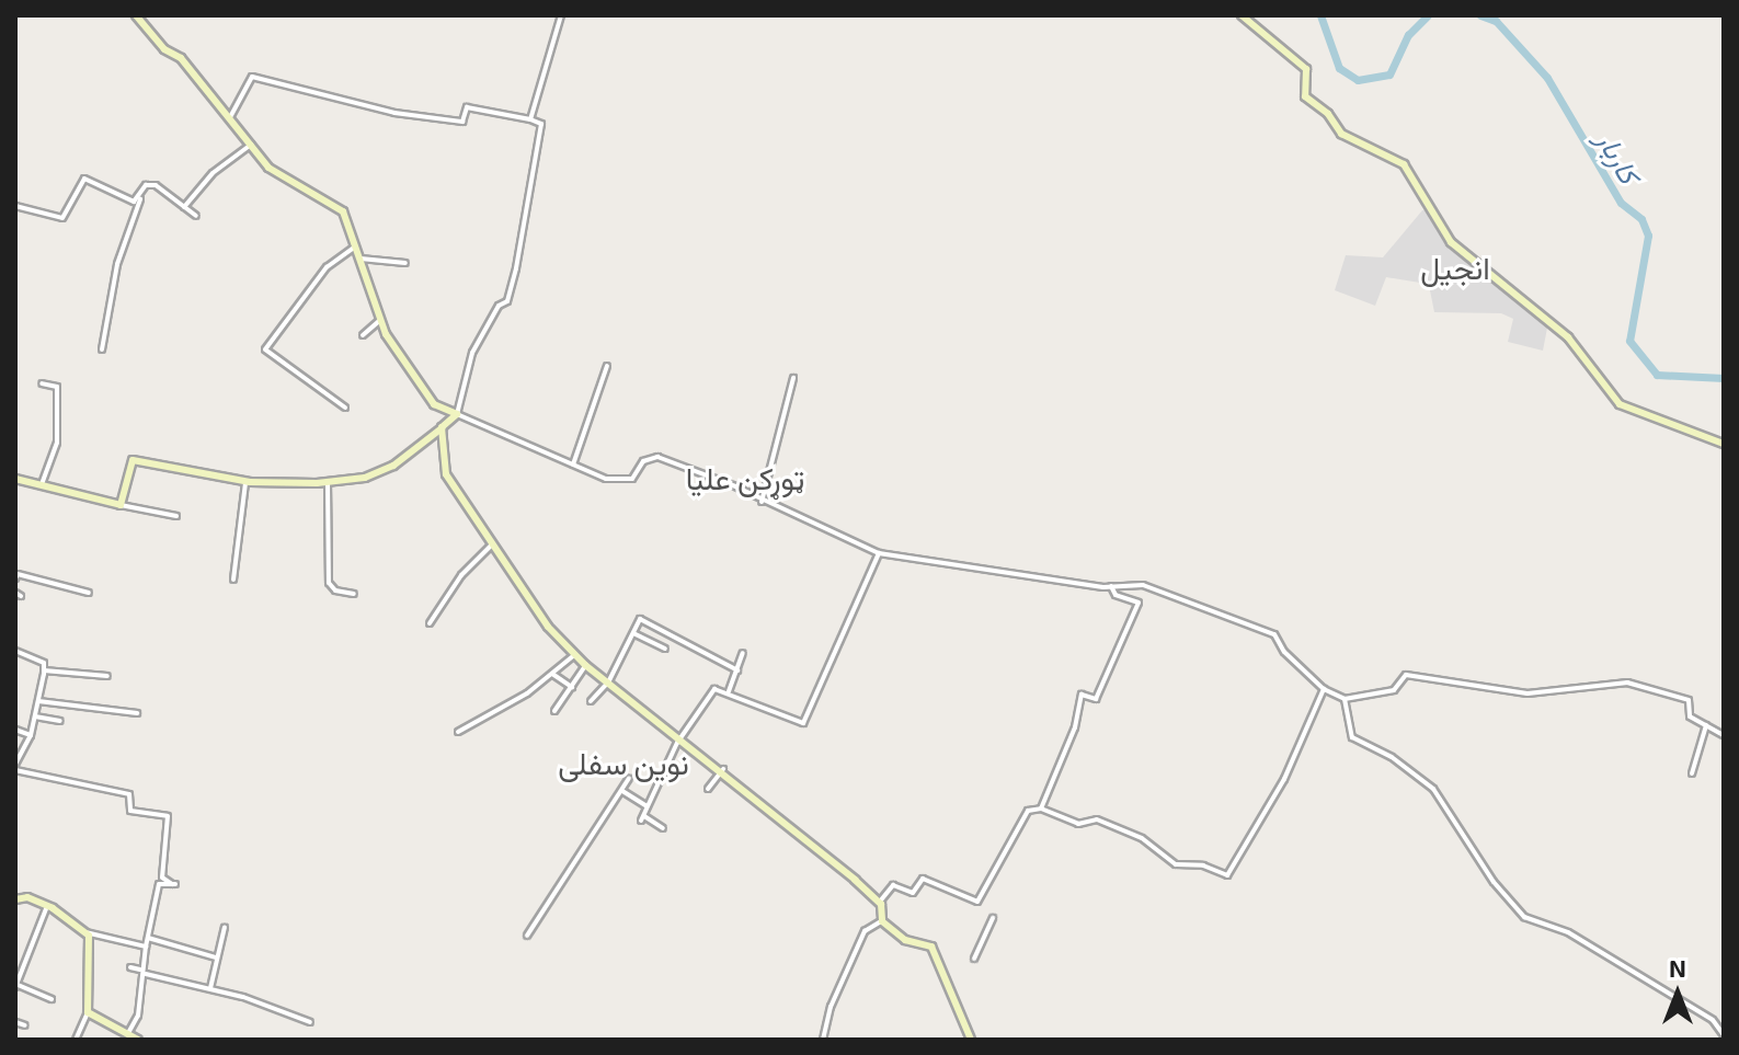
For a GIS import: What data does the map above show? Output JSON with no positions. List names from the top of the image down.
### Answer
{
  "districts": ["انجيل", "ټوړکن علیا", "نوین سفلى"],
  "water": ["کاربار"],
  "north": "top"
}
